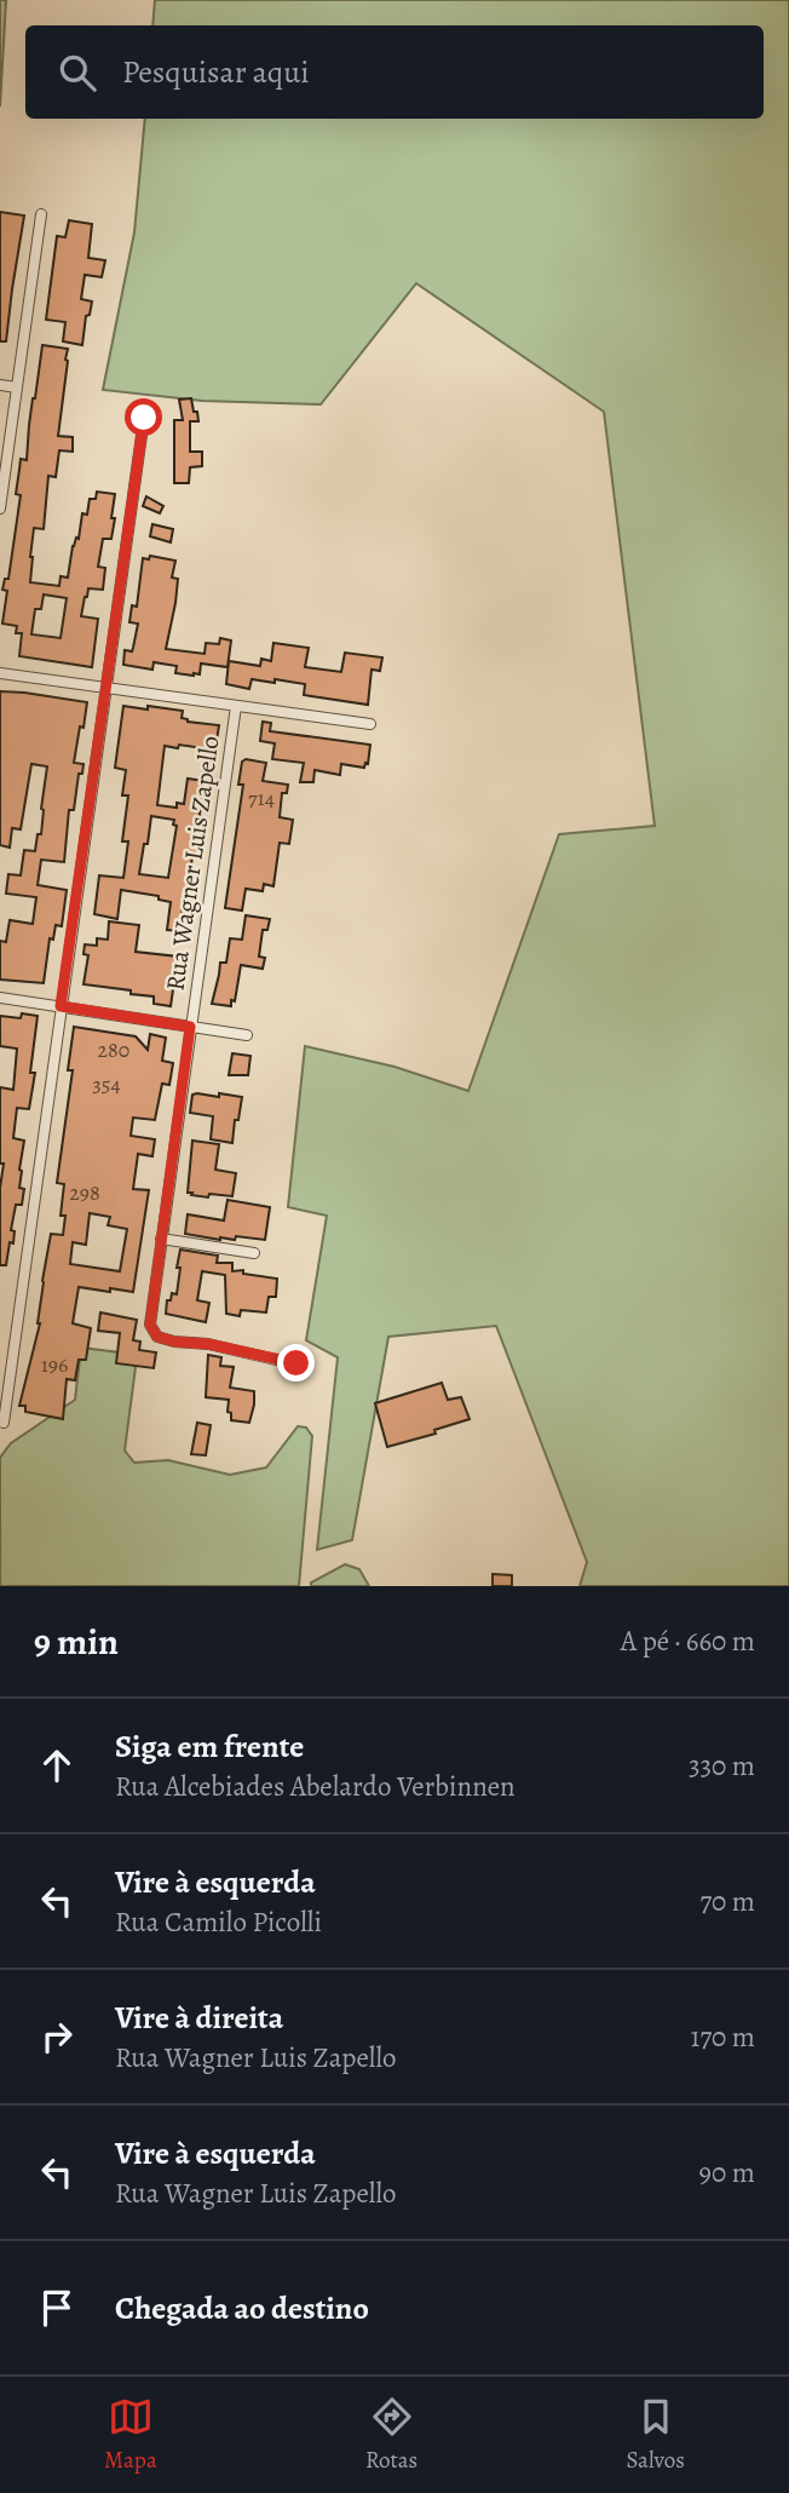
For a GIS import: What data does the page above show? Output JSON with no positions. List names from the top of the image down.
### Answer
{
  "streets": {
    "street": ["Rua Wagner Luis Zapello"]
  },
  "house_numbers": [
    "714",
    "280",
    "354",
    "298",
    "196"
  ],
  "page": {
    "search": "Pesquisar aqui",
    "heading": ["9 min", "A pé · 660 m"],
    "list": [
      ["Siga em frente", "Rua Alcebiades Abelardo Verbinnen", "330 m"],
      ["Vire à esquerda", "Rua Camilo Picolli", "70 m"],
      ["Vire à direita", "Rua Wagner Luis Zapello", "170 m"],
      ["Vire à esquerda", "Rua Wagner Luis Zapello", "90 m"],
      "Chegada ao destino"
    ],
    "nav": ["Mapa", "Rotas", "Salvos"]
  }
}
